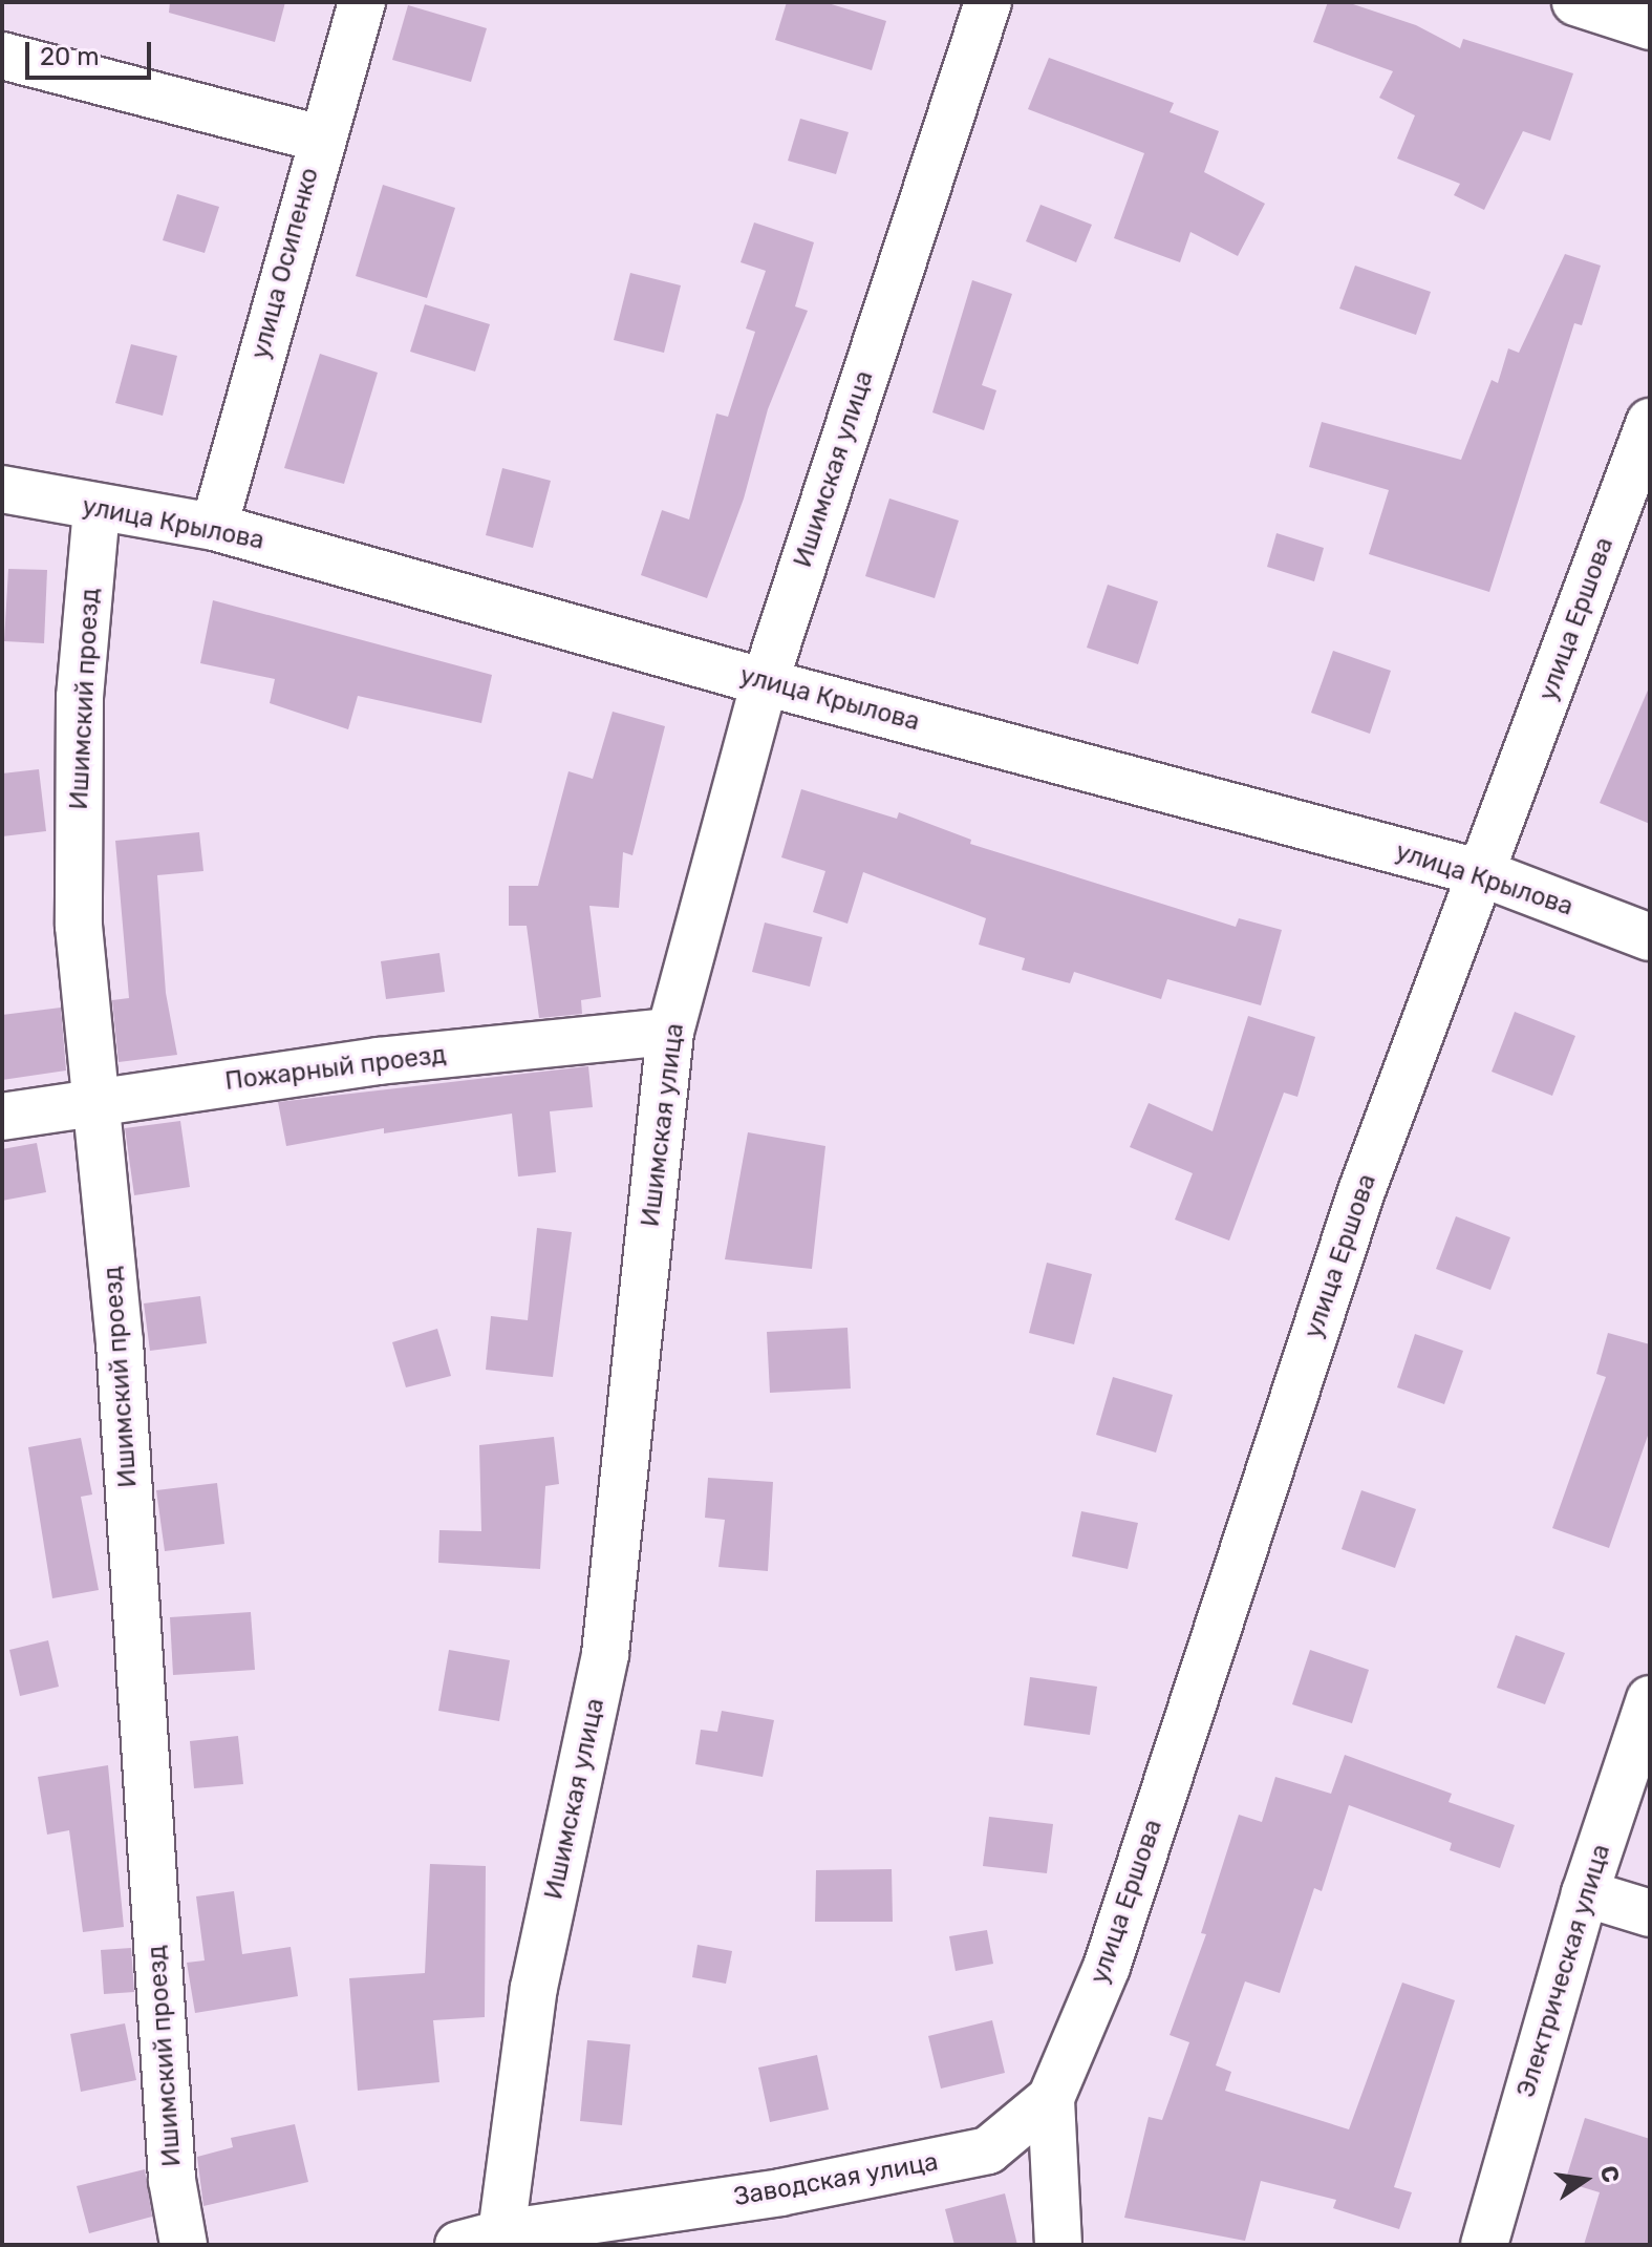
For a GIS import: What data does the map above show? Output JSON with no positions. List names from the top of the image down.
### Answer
{
  "streets": {
    "street": [
      "улица Осипенко",
      "Ишимская улица",
      "улица Крылова",
      "улица Ершова",
      "Ишимский проезд",
      "Пожарный проезд",
      "Электрическая улица",
      "Заводская улица"
    ]
  },
  "crossings": [
    ["улица Осипенко", "улица Крылова"],
    ["Ишимская улица", "улица Крылова"],
    ["Ишимская улица", "Пожарный проезд"],
    ["Ишимская улица", "Заводская улица"],
    ["улица Крылова", "улица Ершова"],
    ["улица Крылова", "Ишимский проезд"],
    ["улица Ершова", "Заводская улица"],
    ["Ишимский проезд", "Пожарный проезд"]
  ],
  "scale_bar": "20 m",
  "north": "right"
}
